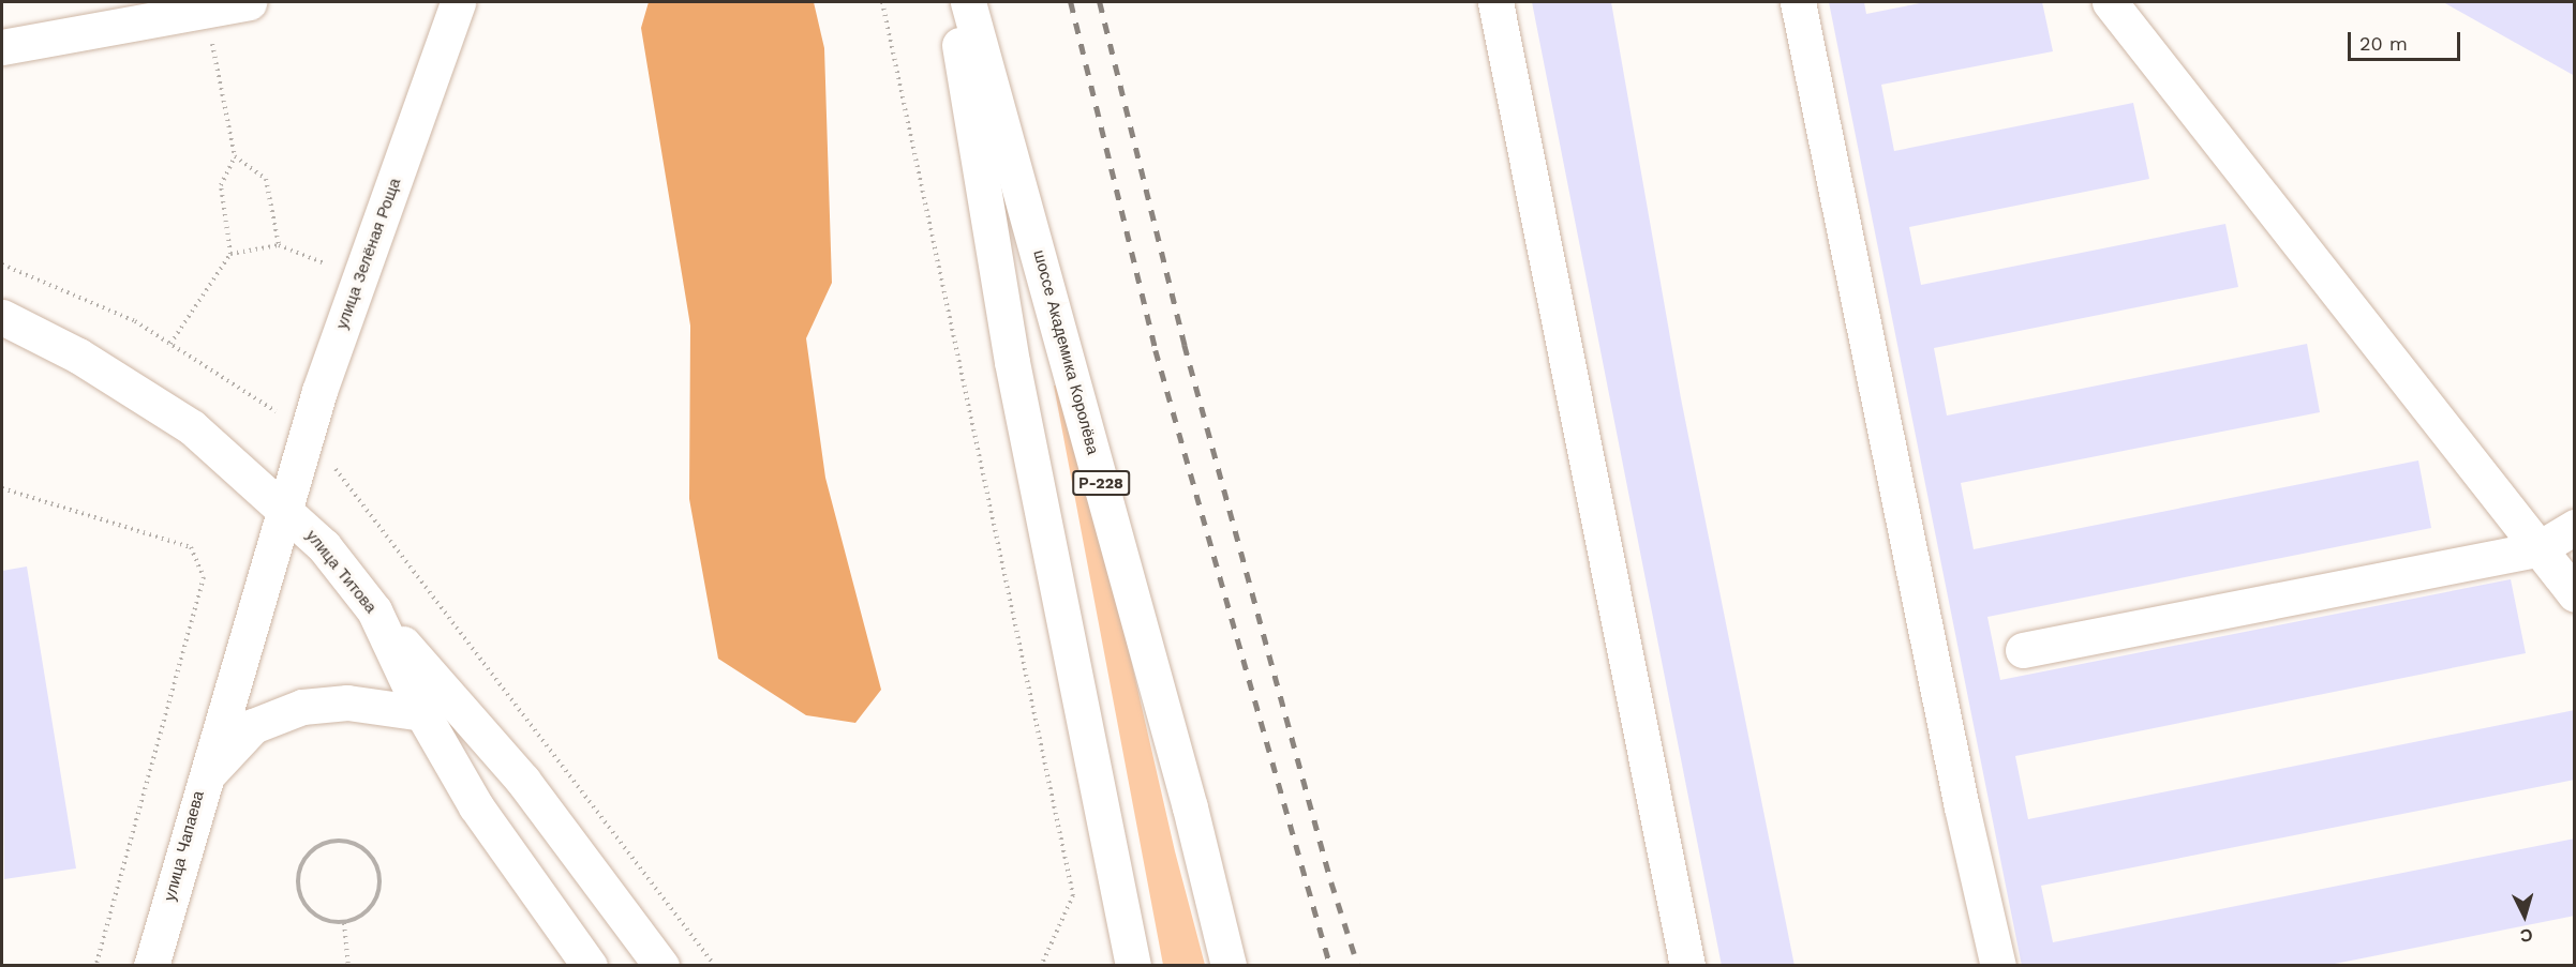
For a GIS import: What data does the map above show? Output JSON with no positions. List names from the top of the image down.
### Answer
{
  "streets": {
    "main road": [
      "улица Зелёная Роща",
      "шоссе Академика Королёва",
      "Р-228",
      "улица Титова",
      "улица Чапаева"
    ]
  },
  "crossings": [
    ["улица Зелёная Роща", "улица Титова"],
    ["улица Зелёная Роща", "улица Чапаева"],
    ["улица Титова", "улица Чапаева"]
  ],
  "scale_bar": "20 m",
  "north": "bottom"
}
